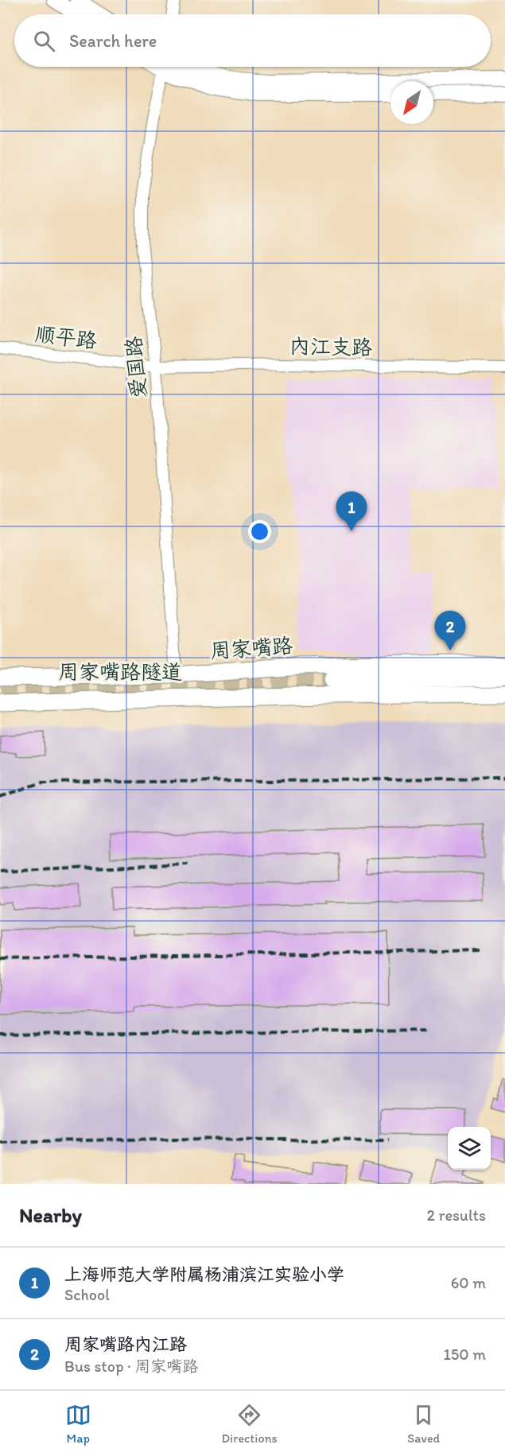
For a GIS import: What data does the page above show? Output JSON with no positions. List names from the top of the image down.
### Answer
{
  "streets": {
    "main road": ["周家嘴路", "周家嘴路隧道"],
    "street": ["顺平路", "内江支路", "爱国路"]
  },
  "crossings": [
    ["顺平路", "内江支路"],
    ["顺平路", "爱国路"],
    ["内江支路", "爱国路"],
    ["爱国路", "周家嘴路"]
  ],
  "north": "bottom left",
  "page": {
    "search": "Search here",
    "pins": ["1", "2"],
    "heading": ["Nearby", "2 results"],
    "list": [
      {
        "mark": "1",
        "name": "上海师范大学附属杨浦滨江实验小学",
        "note": "School",
        "value": "60 m"
      },
      {
        "mark": "2",
        "name": "周家嘴路内江路",
        "note": "Bus stop · 周家嘴路",
        "value": "150 m"
      }
    ],
    "nav": ["Map", "Directions", "Saved"]
  }
}
